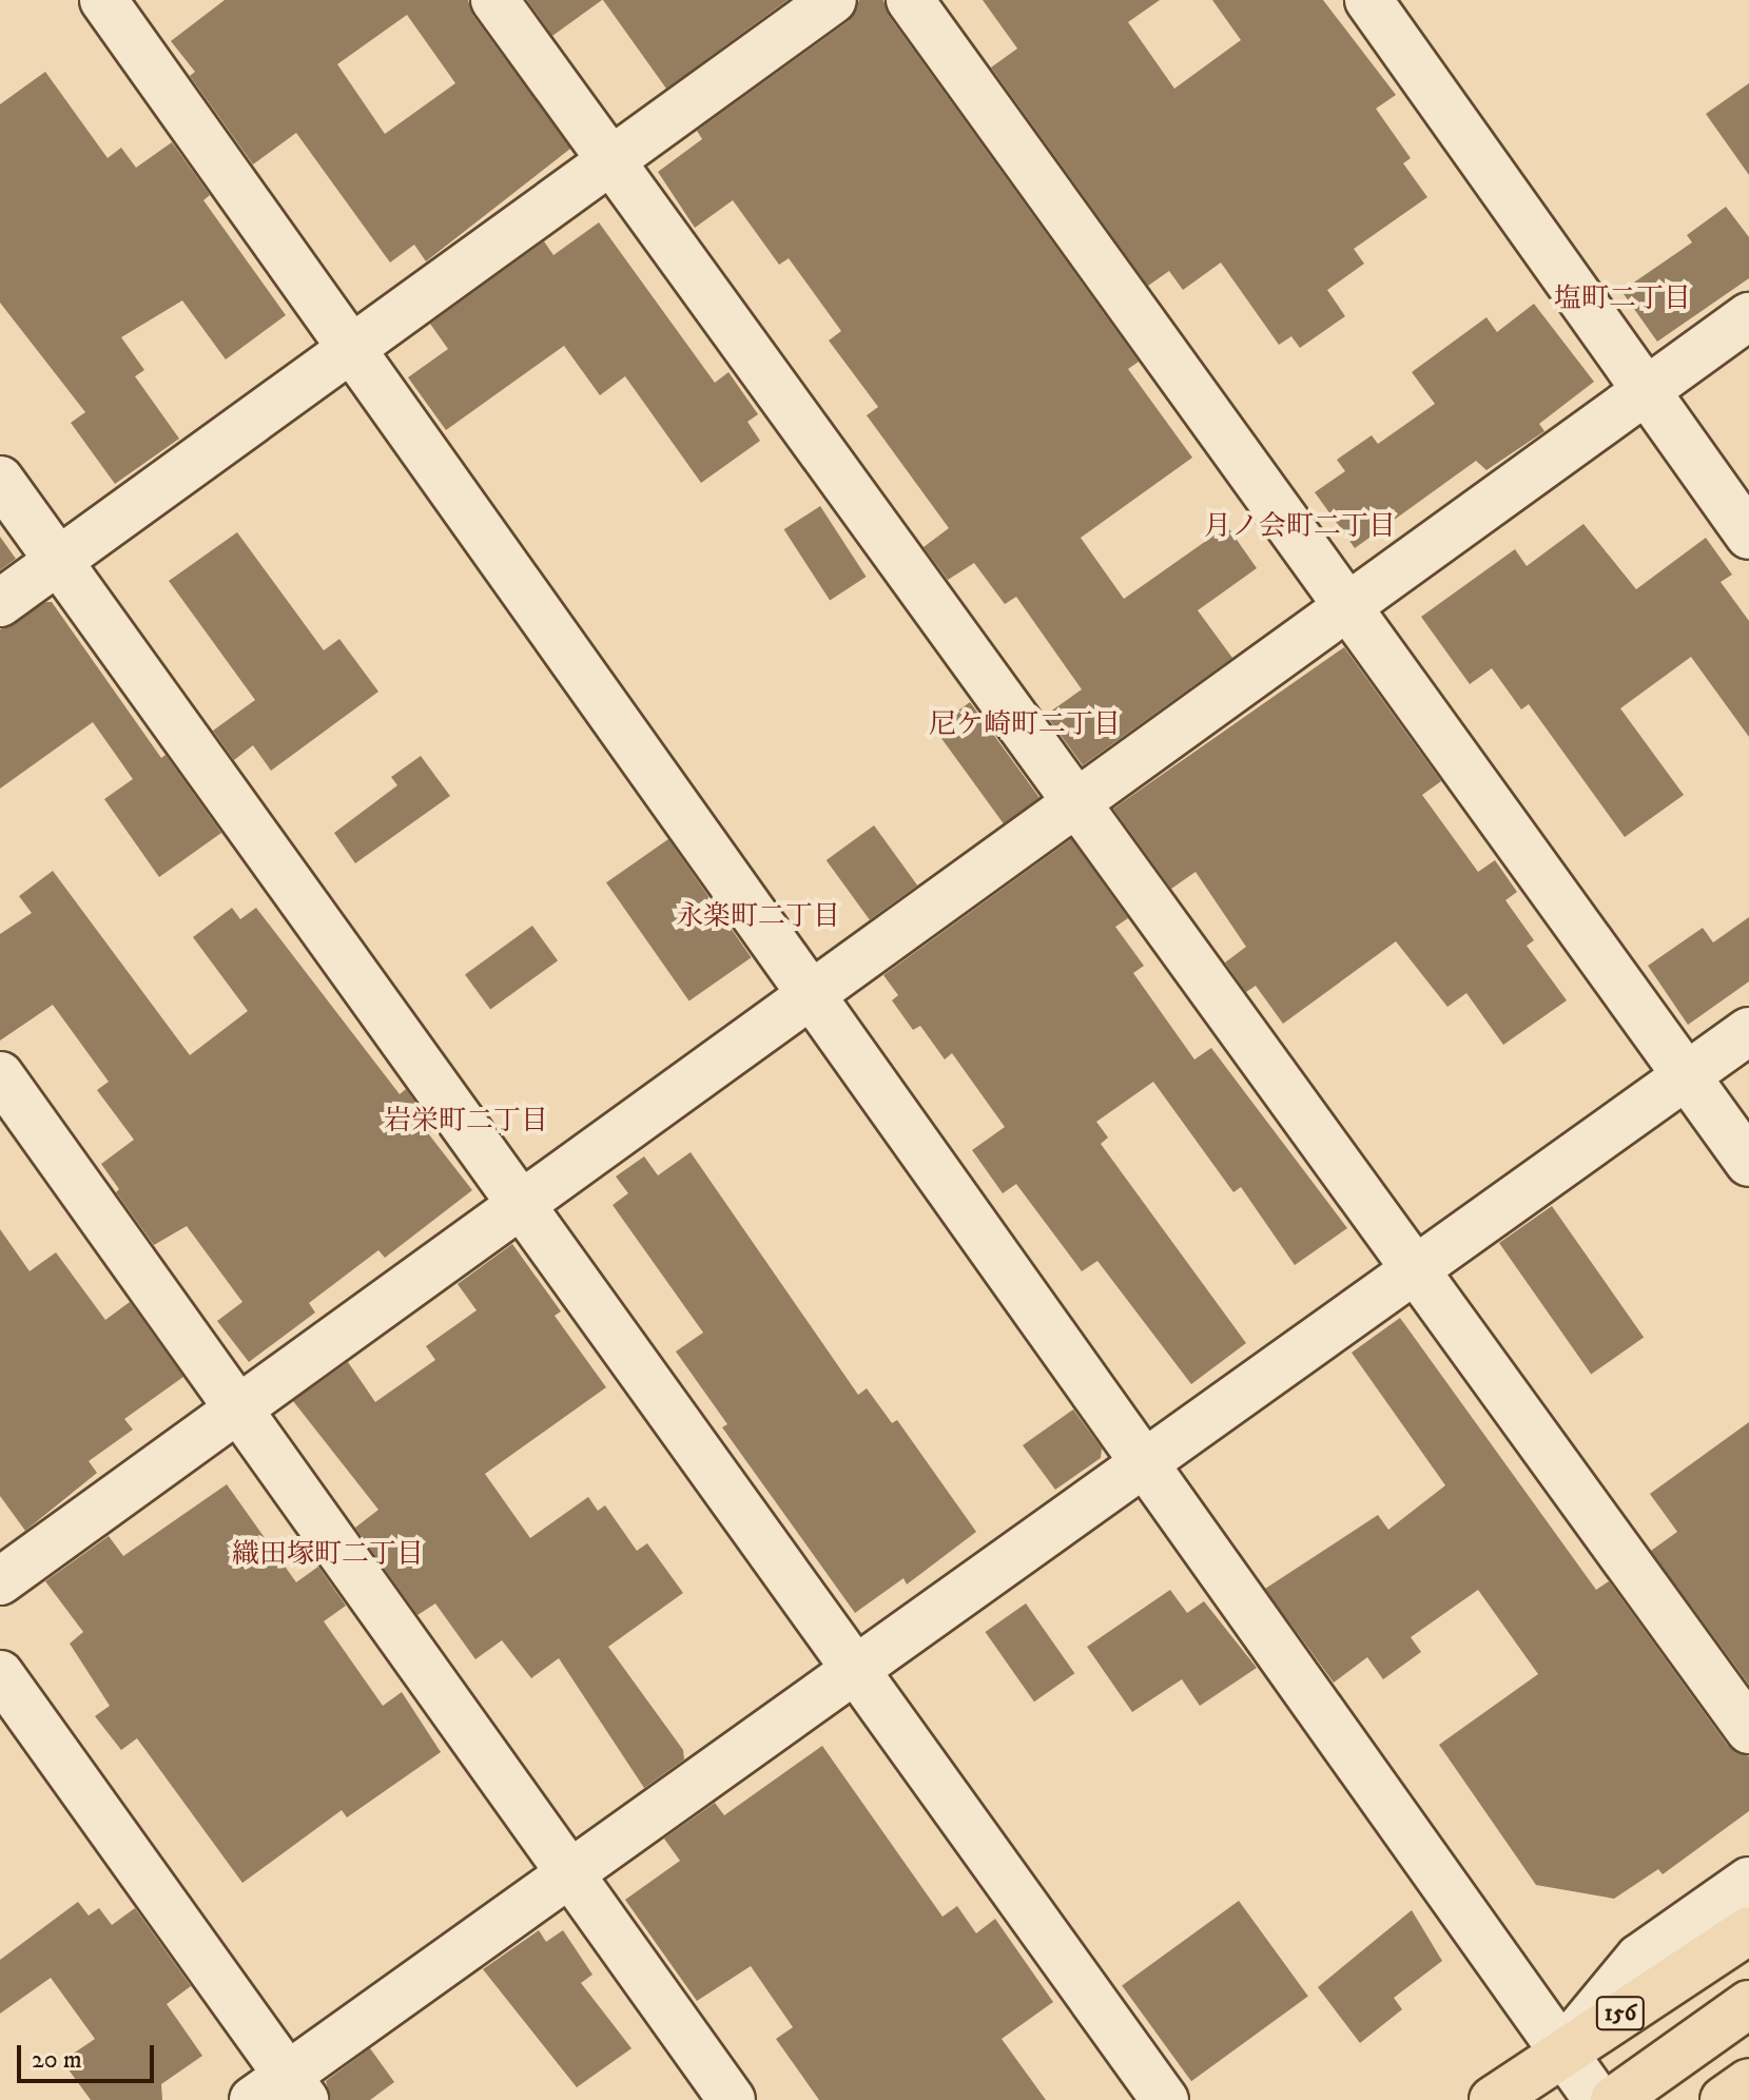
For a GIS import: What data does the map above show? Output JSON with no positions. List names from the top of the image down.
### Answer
{
  "streets": {
    "highway": ["156"]
  },
  "districts": [
    "塩町二丁目",
    "月ノ会町二丁目",
    "尼ケ崎町二丁目",
    "永楽町二丁目",
    "岩栄町二丁目",
    "織田塚町二丁目"
  ],
  "scale_bar": "20 m"
}
